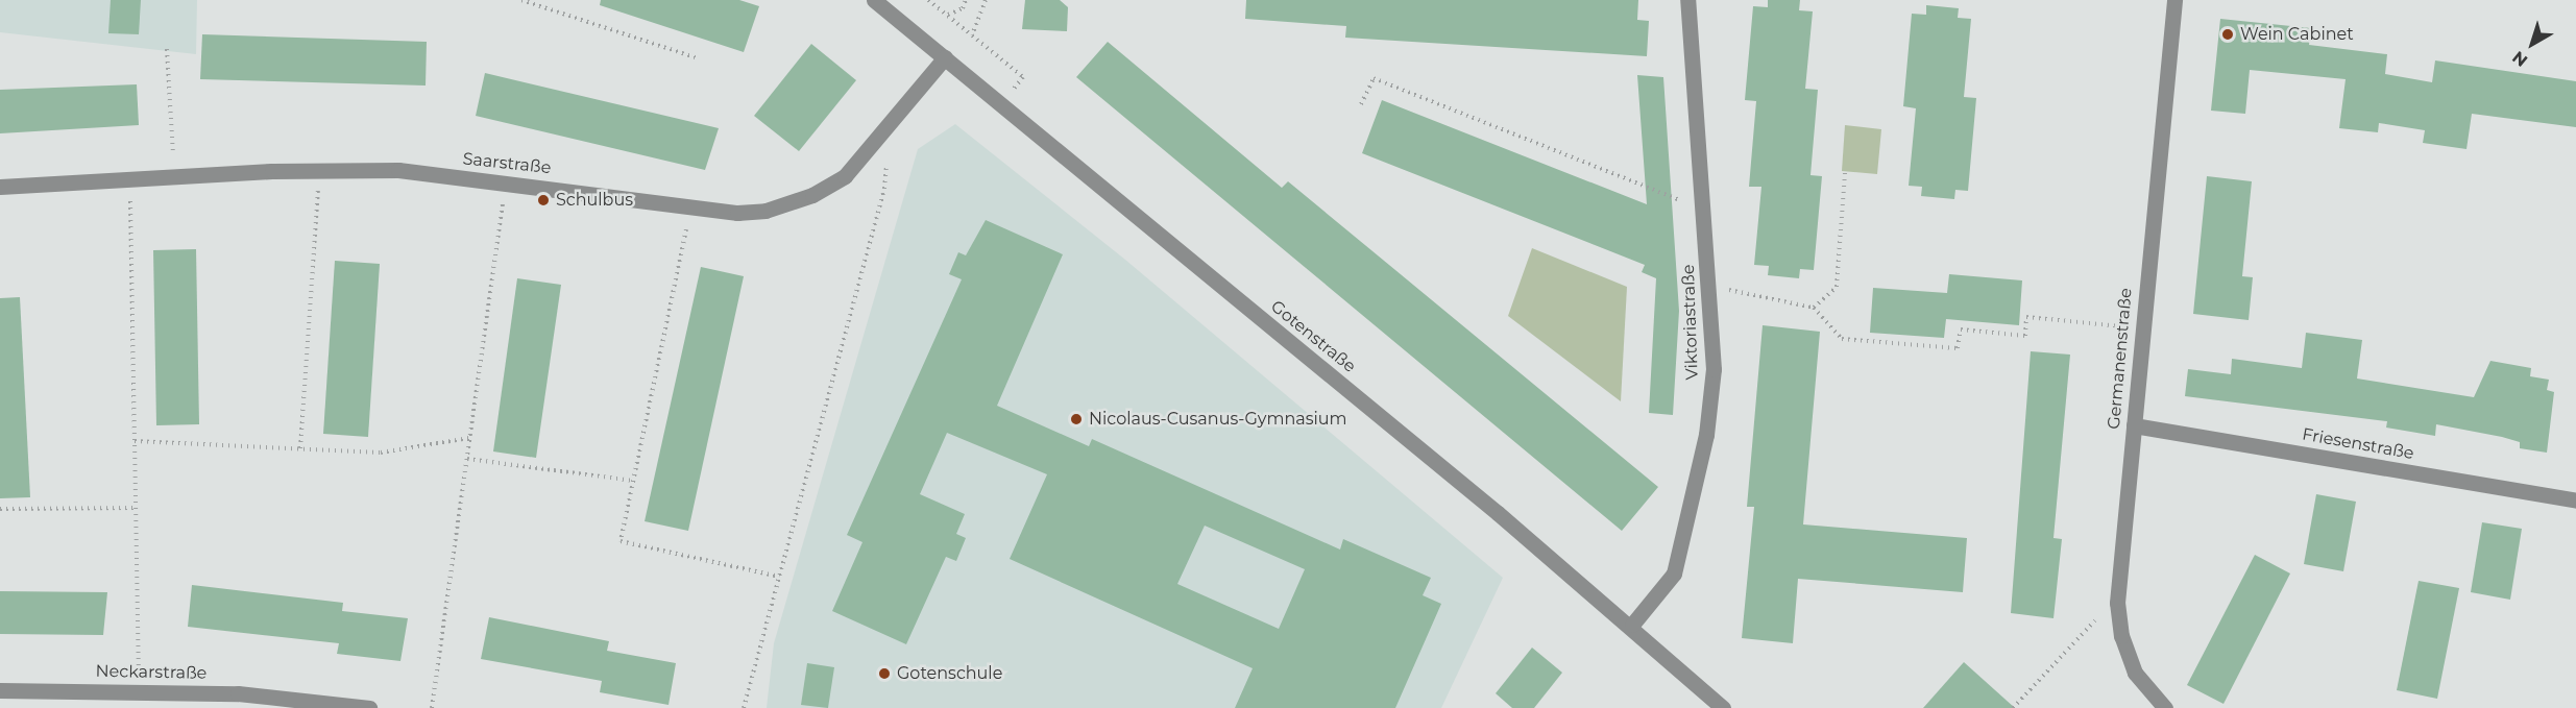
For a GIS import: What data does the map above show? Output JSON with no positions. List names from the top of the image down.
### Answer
{
  "streets": {
    "street": [
      "Saarstraße",
      "Viktoriastraße",
      "Gotenstraße",
      "Germanenstraße",
      "Friesenstraße",
      "Neckarstraße"
    ]
  },
  "crossings": [
    ["Saarstraße", "Gotenstraße"],
    ["Viktoriastraße", "Gotenstraße"],
    ["Germanenstraße", "Friesenstraße"]
  ],
  "places": [
    "Wein Cabinet",
    "Schulbus",
    "Nicolaus-Cusanus-Gymnasium",
    "Gotenschule"
  ],
  "north": "bottom left"
}
